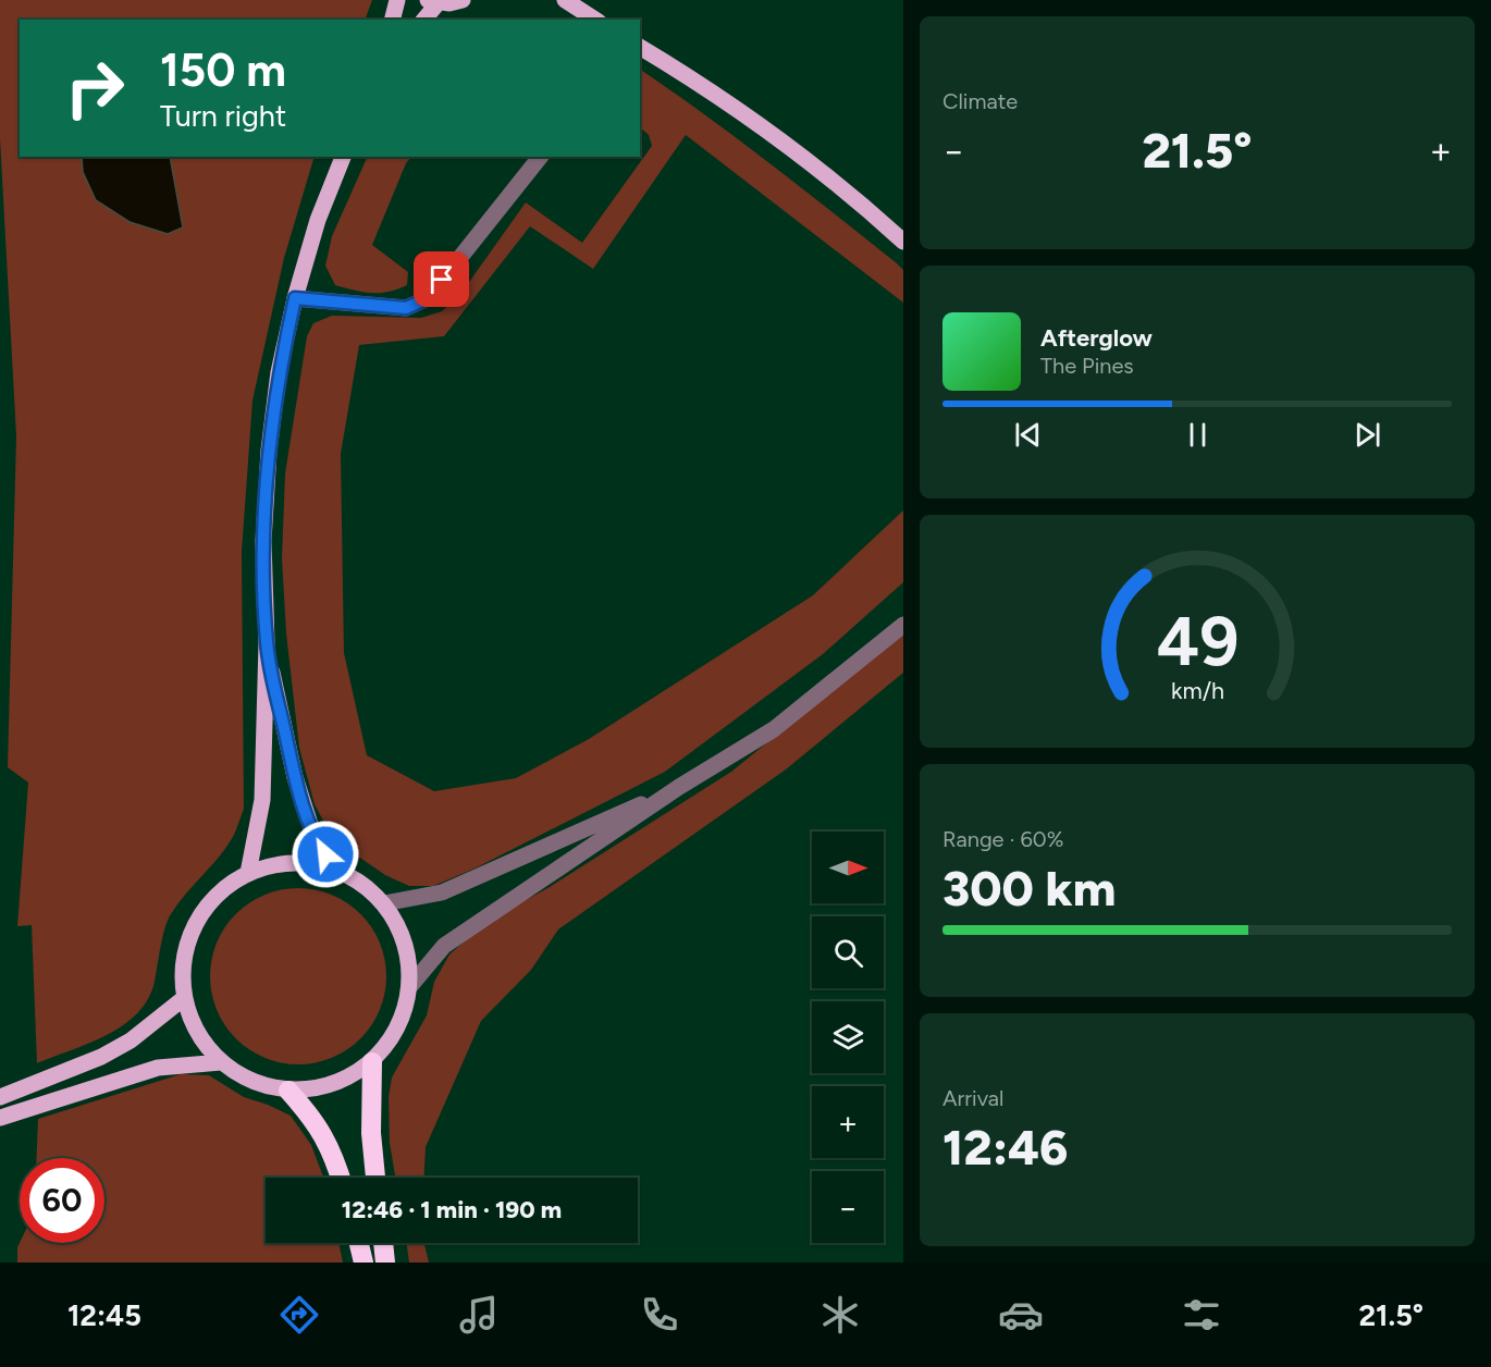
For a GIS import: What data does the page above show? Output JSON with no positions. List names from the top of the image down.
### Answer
{
  "north": "right",
  "page": {
    "tile": [
      "Climate",
      ["Range · 60%", "300 km"],
      ["Arrival", "12:46"]
    ],
    "turn": ["150 m", "Turn right"],
    "heat": ["−", "21.5°", "+"],
    "song": ["Afterglow", "The Pines"],
    "map_buttons": ["+", "−"],
    "limit": "60",
    "trip": "12:46 · 1 min · 190 m",
    "tabs": ["12:45", "21.5°"],
    "gauge": ["49", "km/h"]
  }
}
